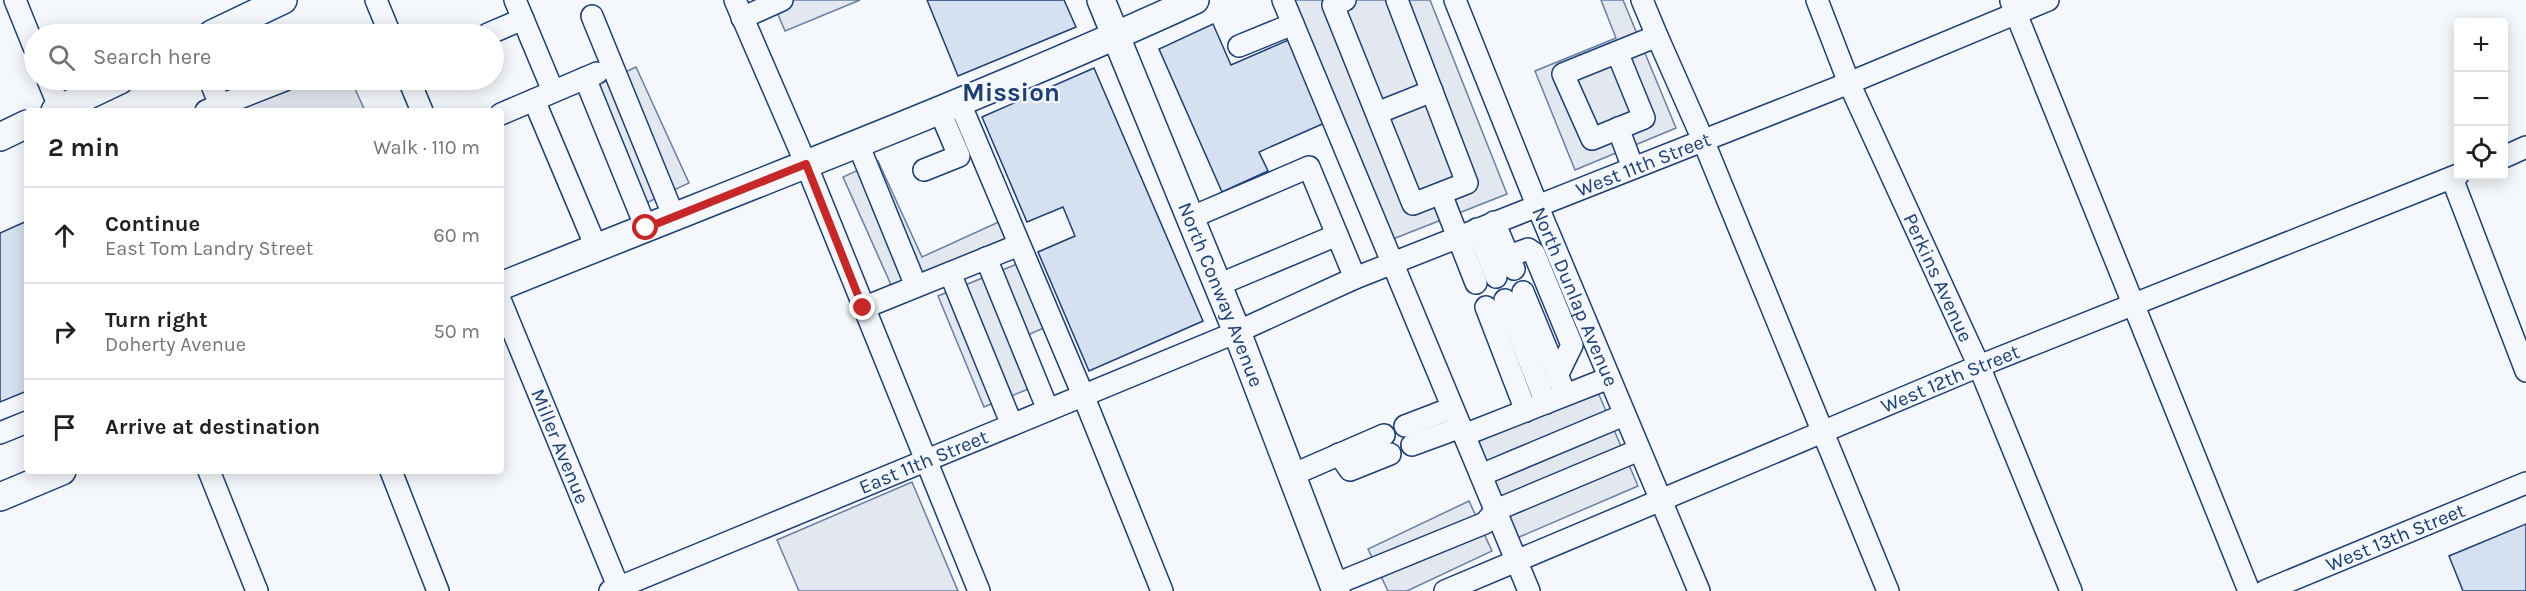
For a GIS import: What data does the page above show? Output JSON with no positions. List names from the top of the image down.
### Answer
{
  "streets": {
    "main road": ["North Conway Avenue"],
    "street": [
      "West 11th Street",
      "Perkins Avenue",
      "North Dunlap Avenue",
      "West 12th Street",
      "Miller Avenue",
      "East 11th Street",
      "West 13th Street"
    ]
  },
  "crossings": [
    ["West 11th Street", "Perkins Avenue"],
    ["West 11th Street", "North Conway Avenue"],
    ["West 11th Street", "North Dunlap Avenue"],
    ["West 11th Street", "East 11th Street"],
    ["Perkins Avenue", "West 12th Street"],
    ["North Conway Avenue", "East 11th Street"],
    ["North Dunlap Avenue", "West 12th Street"],
    ["Miller Avenue", "East 11th Street"]
  ],
  "districts": ["Mission"],
  "page": {
    "map_buttons": ["+", "−"],
    "search": "Search here",
    "heading": ["2 min", "Walk · 110 m"],
    "list": [
      ["Continue", "East Tom Landry Street", "60 m"],
      ["Turn right", "Doherty Avenue", "50 m"],
      "Arrive at destination"
    ]
  }
}
